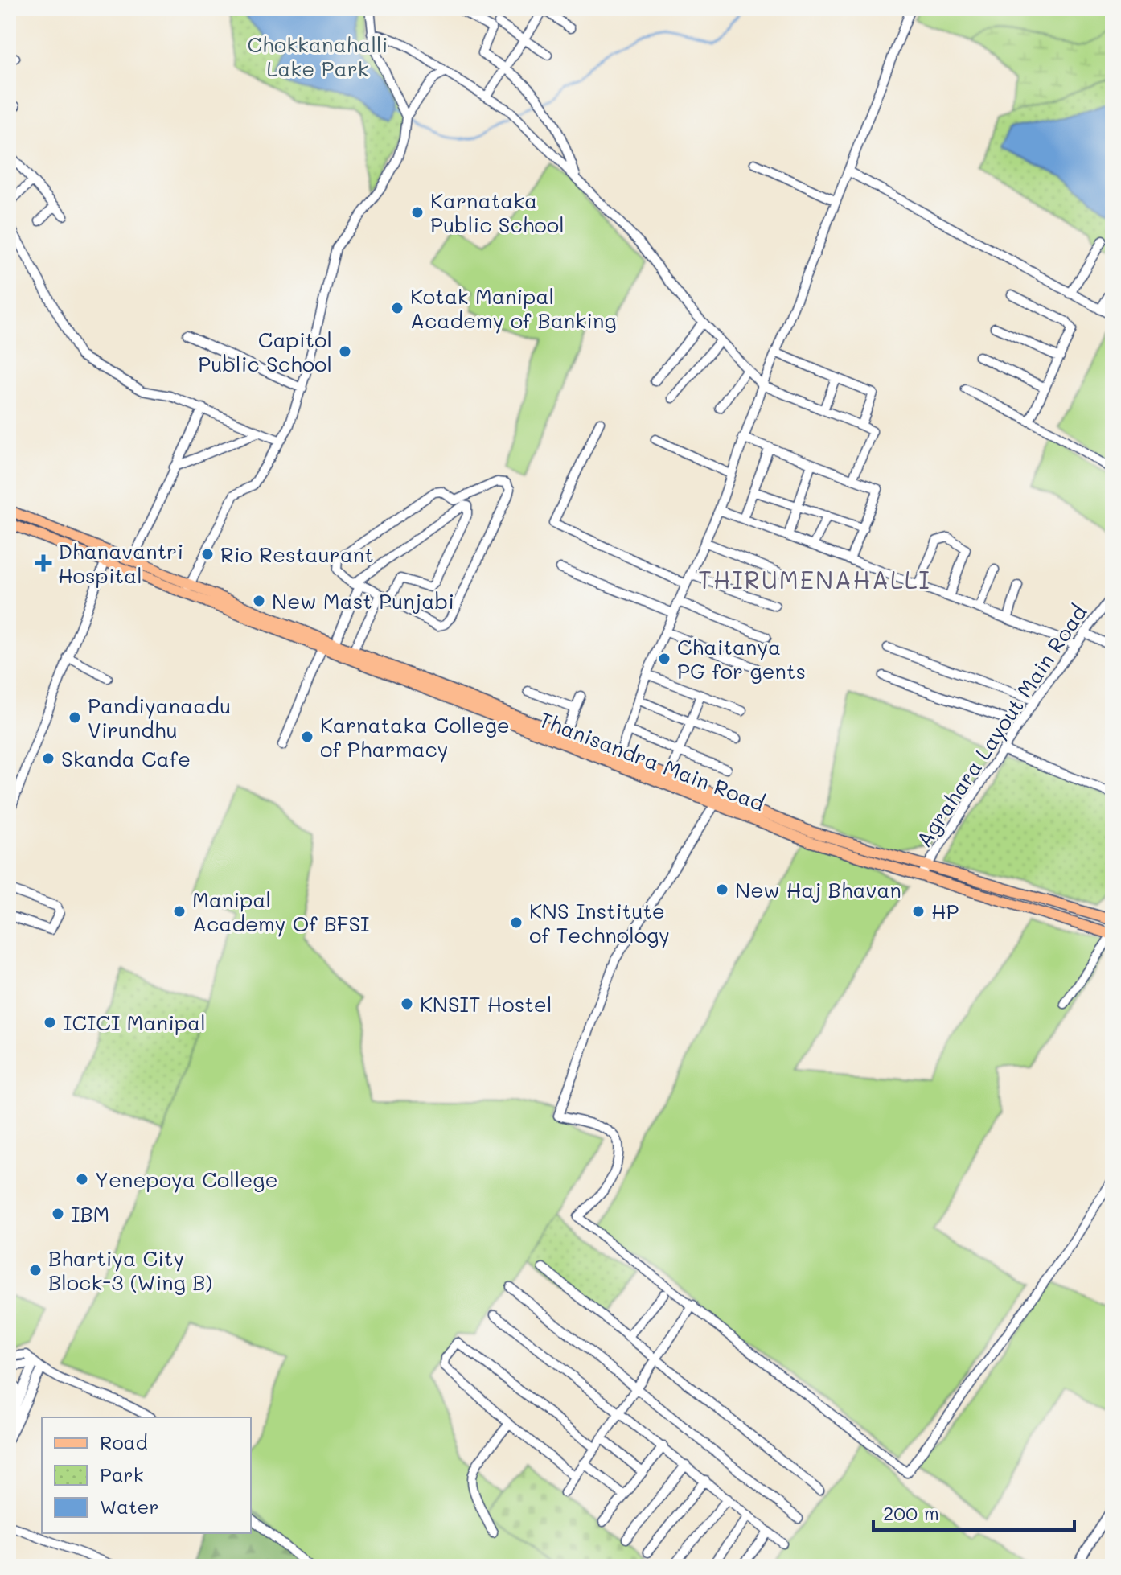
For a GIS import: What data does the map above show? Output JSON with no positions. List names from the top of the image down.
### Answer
{
  "streets": {
    "main road": ["Thanisandra Main Road"],
    "street": ["Agrahara Layout Main Road"]
  },
  "crossings": [
    ["Agrahara Layout Main Road", "Thanisandra Main Road"]
  ],
  "districts": ["THIRUMENAHALLI"],
  "parks": ["Chokkanahalli Lake Park"],
  "places": {
    "other": [
      "Karnataka Public School",
      "Kotak Manipal Academy of Banking",
      "Capitol Public School",
      "Rio Restaurant",
      "New Mast Punjabi",
      "Chaitanya PG for gents",
      "Pandiyanaadu Virundhu",
      "Karnataka College of Pharmacy",
      "Skanda Cafe",
      "New Haj Bhavan",
      "Manipal Academy Of BFSI",
      "HP",
      "KNS Institute of Technology",
      "KNSIT Hostel",
      "ICICI Manipal",
      "Yenepoya College",
      "IBM",
      "Bhartiya City Block-3 (Wing B)"
    ],
    "health": ["Dhanavantri Hospital"]
  },
  "legend": ["Road", "Park", "Water"],
  "scale_bar": "200 m"
}
